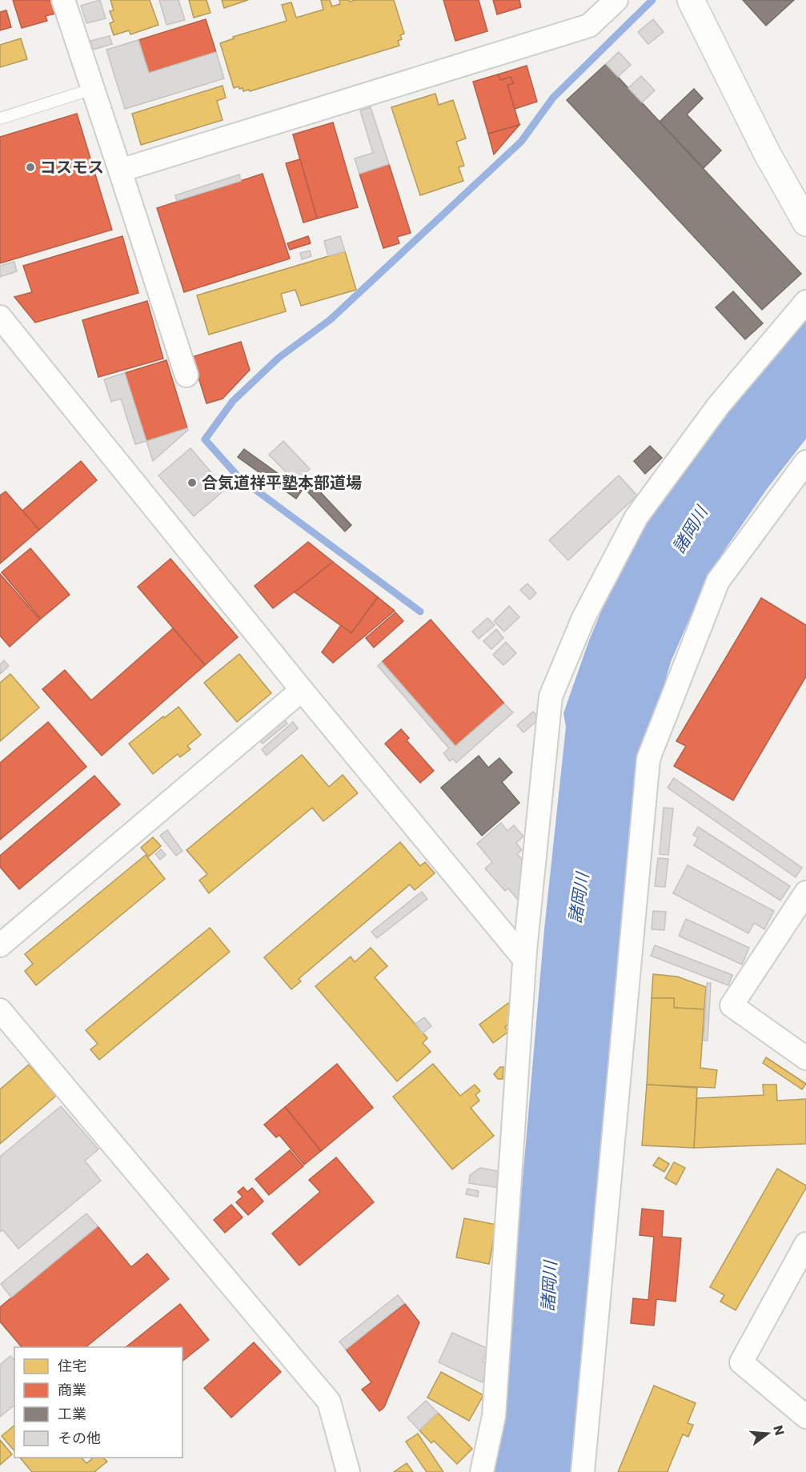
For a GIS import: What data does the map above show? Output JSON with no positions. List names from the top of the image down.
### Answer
{
  "water": ["諸岡川"],
  "places": ["コスモス", "合気道祥平塾本部道場"],
  "legend": [
    "住宅",
    "商業",
    "工業",
    "その他"
  ],
  "north": "right"
}
